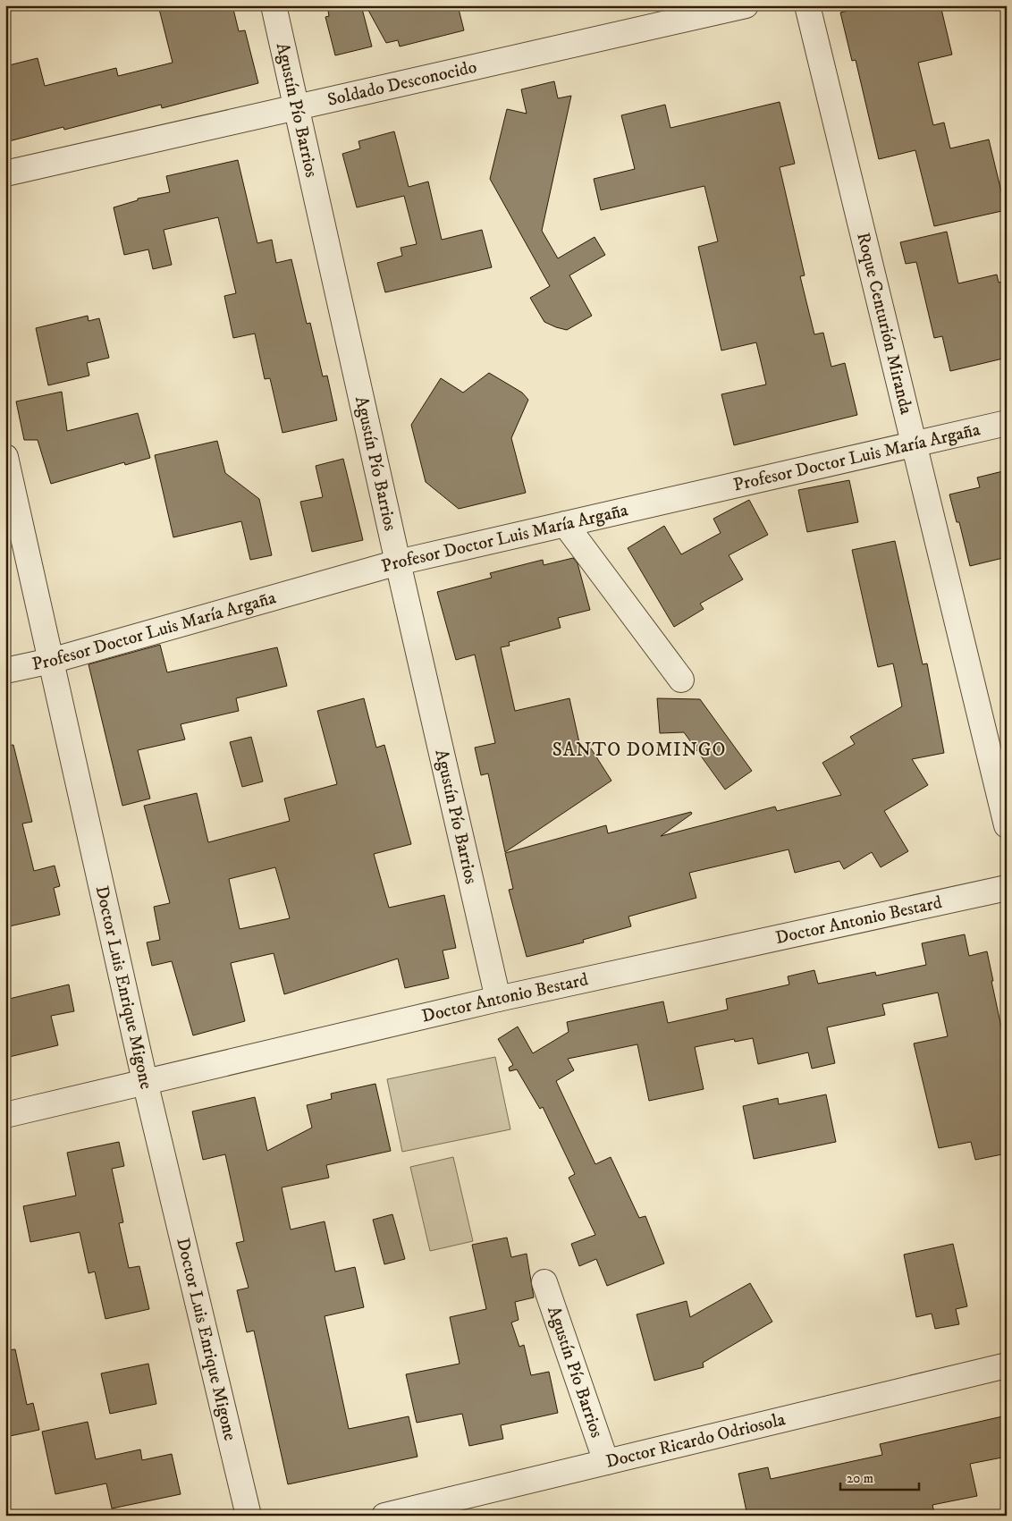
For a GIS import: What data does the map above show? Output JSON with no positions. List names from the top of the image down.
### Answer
{
  "streets": {
    "street": [
      "Soldado Desconocido",
      "Agustín Pío Barrios",
      "Roque Centurión Miranda",
      "Profesor Doctor Luis María Argaña",
      "Doctor Antonio Bestard",
      "Doctor Luis Enrique Migone",
      "Doctor Ricardo Odriosola"
    ]
  },
  "crossings": [
    ["Soldado Desconocido", "Agustín Pío Barrios"],
    ["Agustín Pío Barrios", "Profesor Doctor Luis María Argaña"],
    ["Agustín Pío Barrios", "Doctor Antonio Bestard"],
    ["Agustín Pío Barrios", "Doctor Ricardo Odriosola"],
    ["Roque Centurión Miranda", "Profesor Doctor Luis María Argaña"],
    ["Profesor Doctor Luis María Argaña", "Doctor Luis Enrique Migone"],
    ["Doctor Antonio Bestard", "Doctor Luis Enrique Migone"]
  ],
  "districts": ["SANTO DOMINGO"],
  "scale_bar": "20 m"
}
